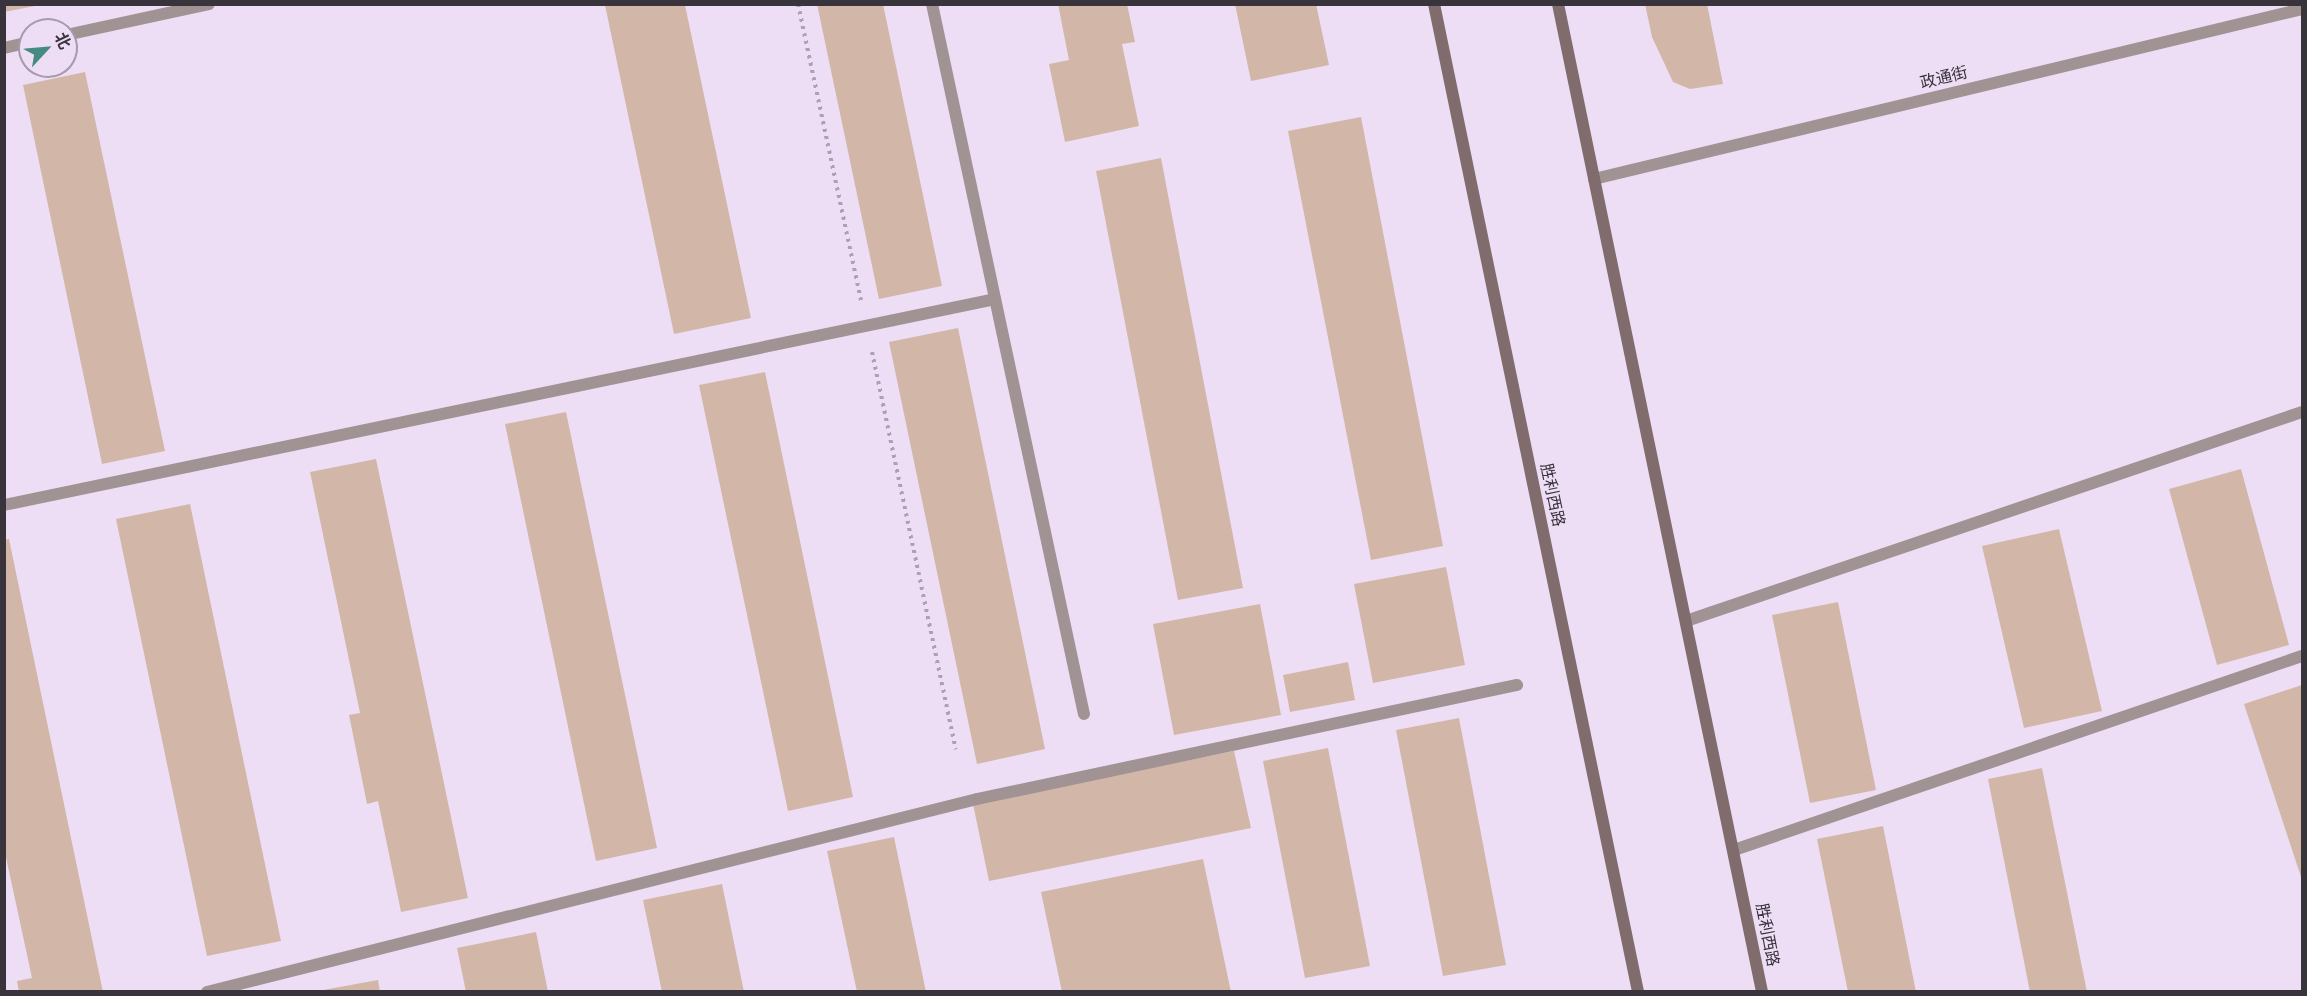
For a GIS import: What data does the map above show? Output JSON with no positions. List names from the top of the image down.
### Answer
{
  "streets": {
    "main road": ["胜利西路"],
    "street": ["政通街"]
  },
  "crossings": [
    ["政通街", "胜利西路"]
  ],
  "north": "top right"
}
